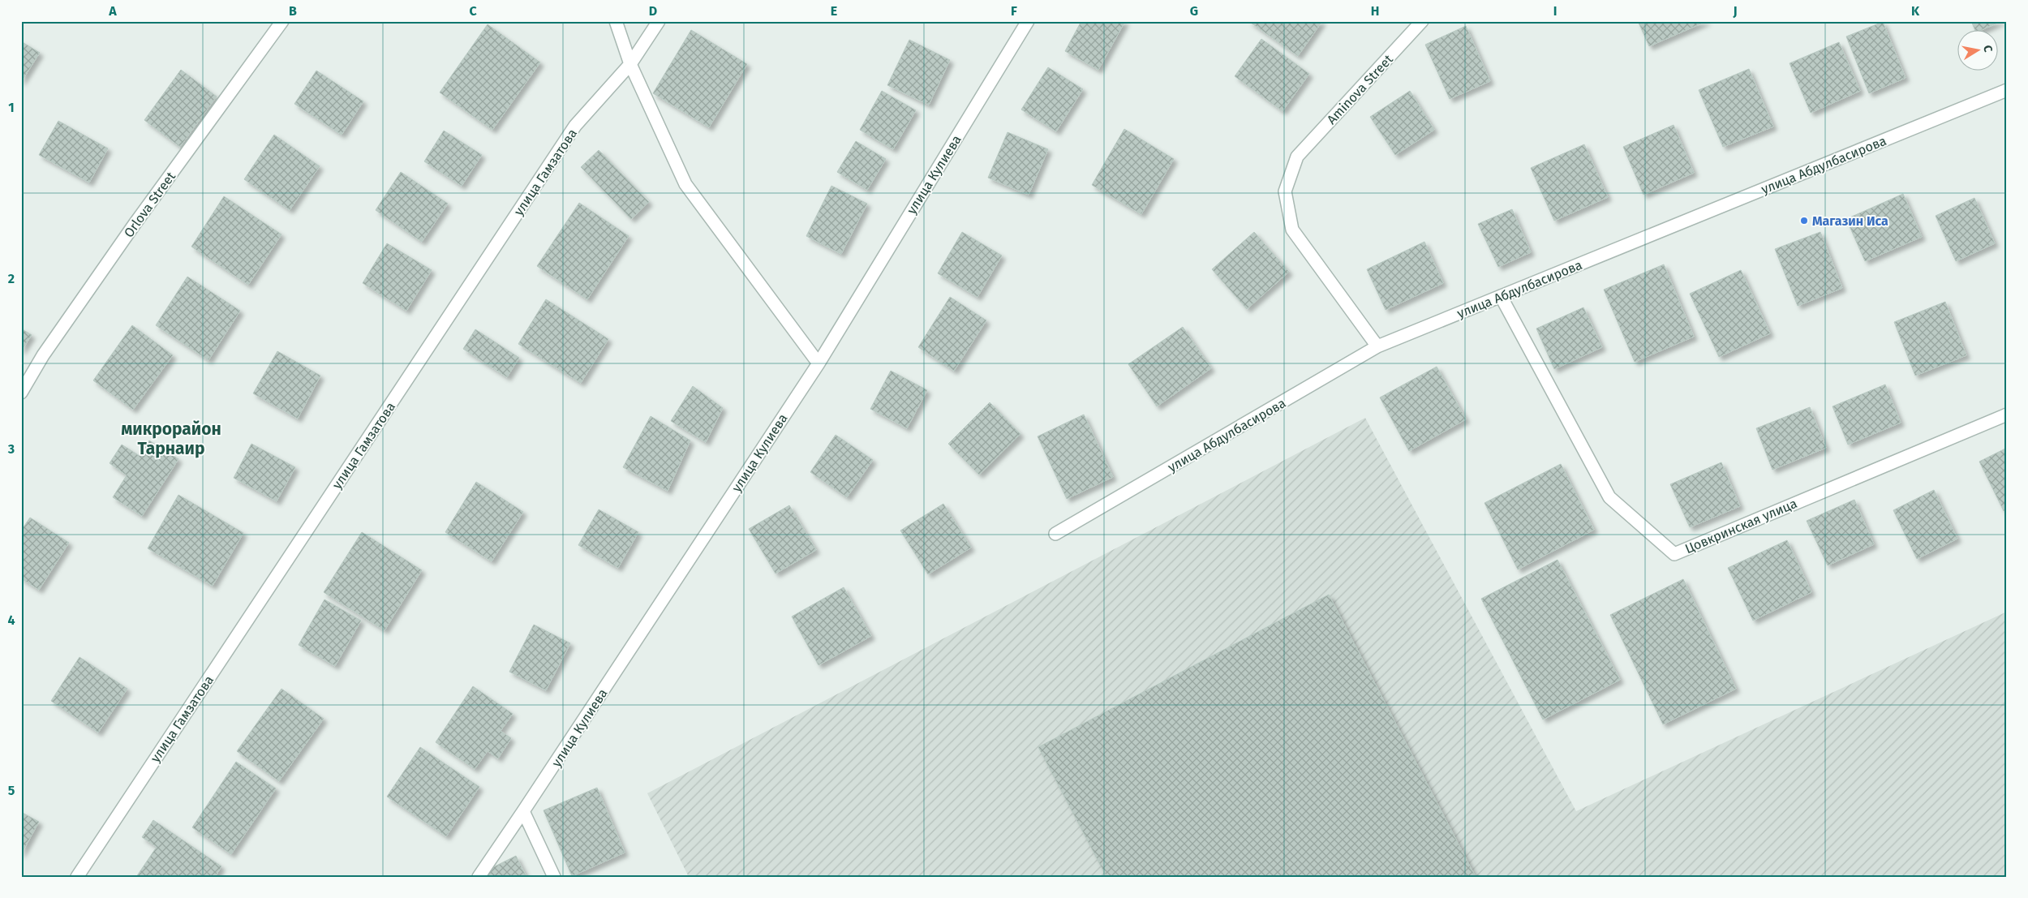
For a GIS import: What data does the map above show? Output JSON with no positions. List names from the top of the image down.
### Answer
{
  "streets": {
    "street": [
      "Aminova Street",
      "улица Абдулбасирова",
      "улица Гамзатова",
      "улица Кулиева",
      "Orlova Street",
      "Цовкринская улица"
    ]
  },
  "crossings": [
    ["Aminova Street", "улица Абдулбасирова"],
    ["улица Абдулбасирова", "Цовкринская улица"]
  ],
  "districts": ["микрорайон Тарнаир"],
  "places": ["Магазин Иса"],
  "north": "right",
  "grid": {
    "columns": [
      "A",
      "B",
      "C",
      "D",
      "E",
      "F",
      "G",
      "H",
      "I",
      "J",
      "K"
    ],
    "rows": [
      "1",
      "2",
      "3",
      "4",
      "5"
    ]
  }
}
